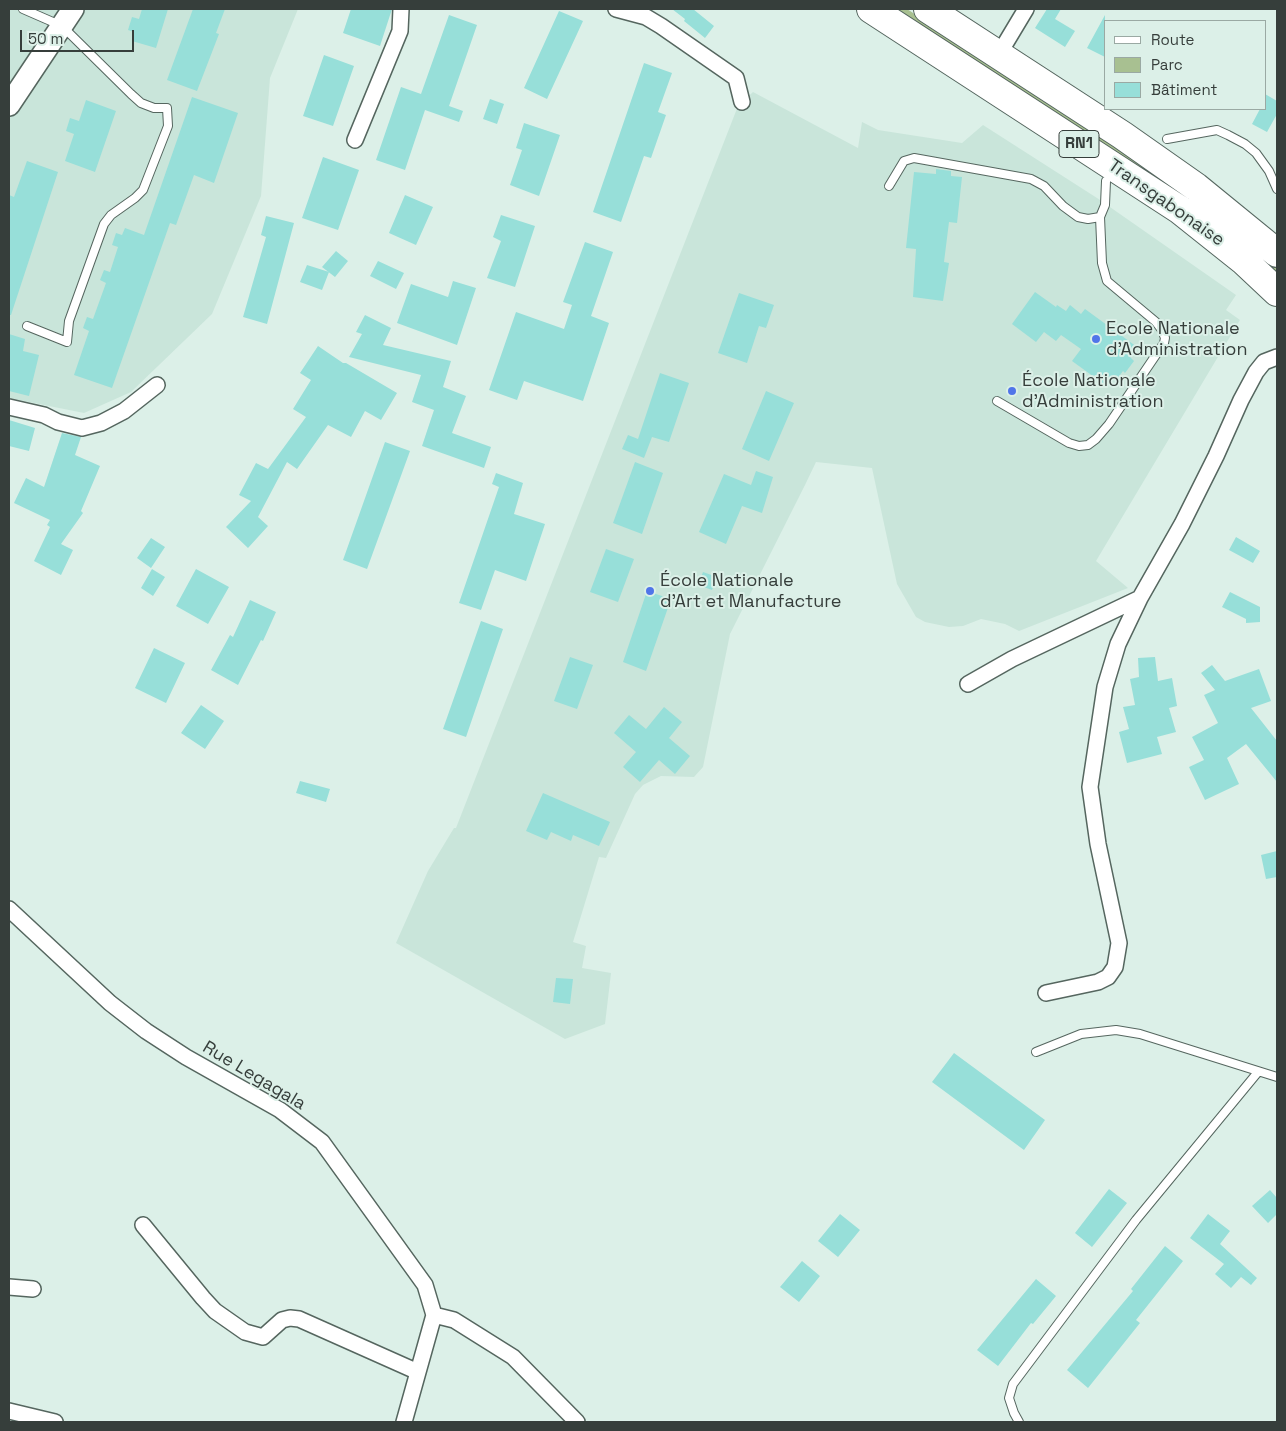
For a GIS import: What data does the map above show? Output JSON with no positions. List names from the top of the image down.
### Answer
{
  "streets": {
    "highway": ["RN1", "Transgabonaise"],
    "street": ["Rue Legagala"]
  },
  "places": ["Ecole Nationale d'Administration", "École Nationale d'Administration", "École Nationale d'Art et Manufacture"],
  "legend": ["Route", "Parc", "Bâtiment"],
  "scale_bar": "50 m"
}
